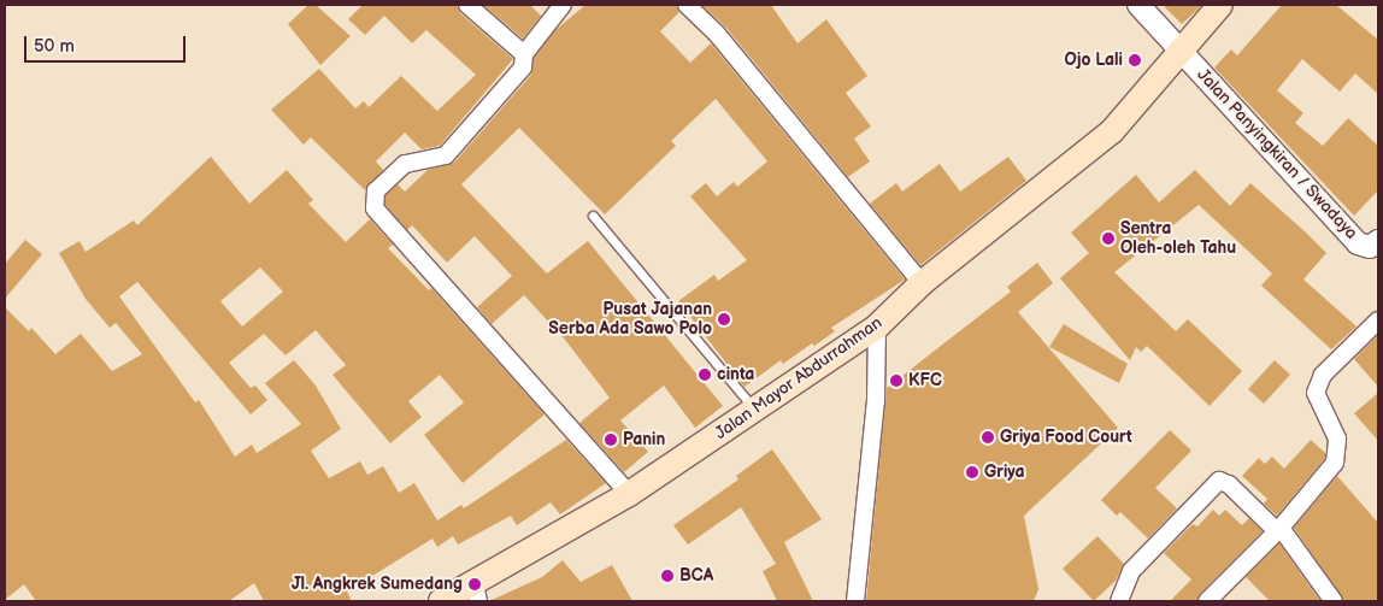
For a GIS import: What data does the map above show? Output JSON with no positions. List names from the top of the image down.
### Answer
{
  "streets": {
    "main road": ["Jalan Mayor Abdurrahman"],
    "street": ["Jalan Panyingkiran / Swadaya"]
  },
  "crossings": [
    ["Jalan Panyingkiran / Swadaya", "Jalan Mayor Abdurrahman"]
  ],
  "places": [
    "Ojo Lali",
    "Sentra Oleh-oleh Tahu",
    "Pusat Jajanan Serba Ada Sawo Polo",
    "cinta",
    "KFC",
    "Griya Food Court",
    "Panin",
    "Griya",
    "BCA",
    "Jl. Angkrek Sumedang"
  ],
  "scale_bar": "50 m"
}
